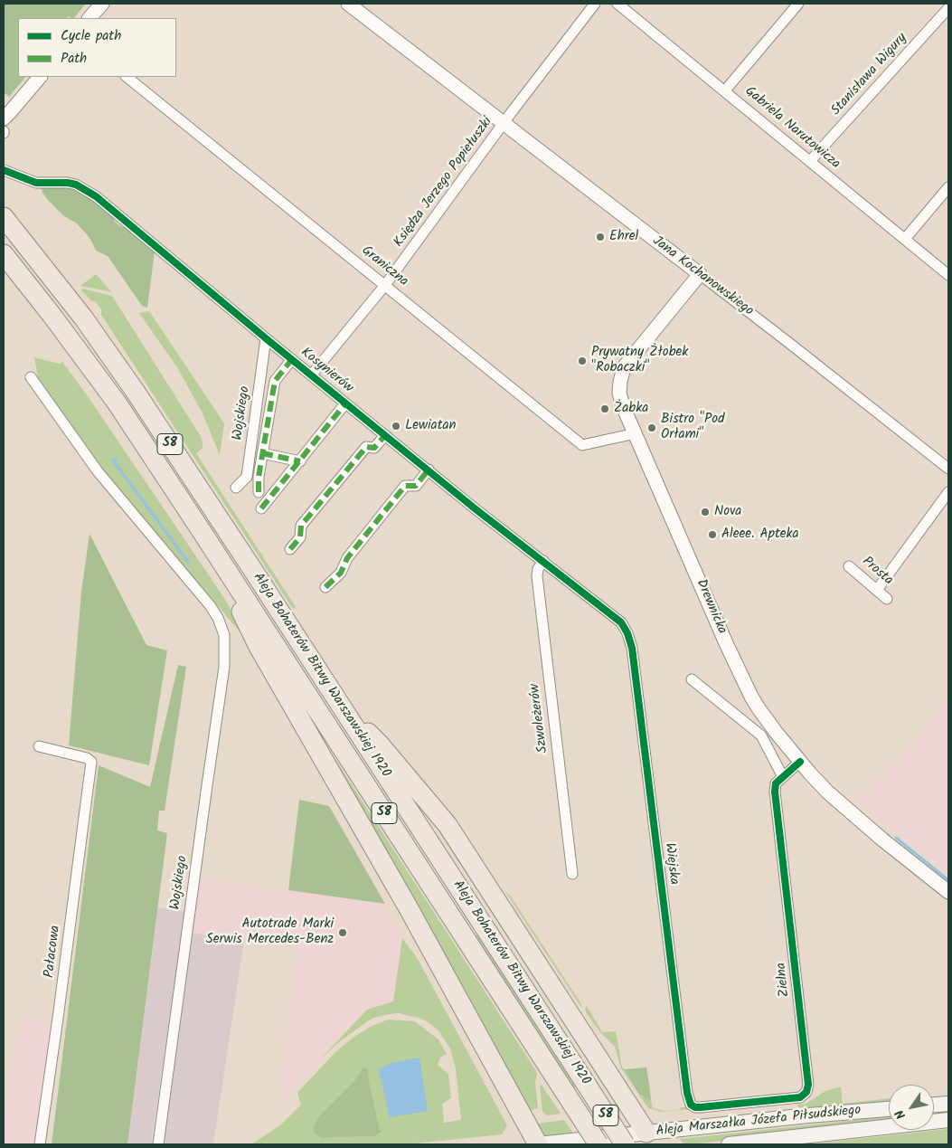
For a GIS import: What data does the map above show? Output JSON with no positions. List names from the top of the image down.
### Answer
{
  "streets": {
    "highway": ["S8", "Aleja Bohaterów Bitwy Warszawskiej 1920"],
    "main road": ["Aleja Marszałka Józefa Piłsudskiego"],
    "street": [
      "Stanisława Wigury",
      "Gabriela Narutowicza",
      "Księdza Jerzego Popiełuszki",
      "Graniczna",
      "Jana Kochanowskiego",
      "Kosynierów",
      "Wojskiego",
      "Prosta",
      "Drewnicka",
      "Szwoleżerów",
      "Wiejska",
      "Pałacowa",
      "Zielna"
    ]
  },
  "crossings": [
    ["Stanisława Wigury", "Gabriela Narutowicza"],
    ["Księdza Jerzego Popiełuszki", "Graniczna"],
    ["Księdza Jerzego Popiełuszki", "Jana Kochanowskiego"],
    ["Księdza Jerzego Popiełuszki", "Kosynierów"],
    ["Graniczna", "Drewnicka"],
    ["Jana Kochanowskiego", "Drewnicka"],
    ["Kosynierów", "Wojskiego"],
    ["Kosynierów", "Szwoleżerów"],
    ["Kosynierów", "Wiejska"],
    ["Drewnicka", "Zielna"],
    ["Wiejska", "Zielna"]
  ],
  "places": [
    "Ehrel",
    "Prywatny Żłobek \"Robaczki\"",
    "Żabka",
    "Lewiatan",
    "Bistro \"Pod Orłami\"",
    "Nova",
    "Aleee. Apteka",
    "Autotrade Marki Serwis Mercedes-Benz"
  ],
  "legend": ["Cycle path", "Path"],
  "north": "bottom left"
}
